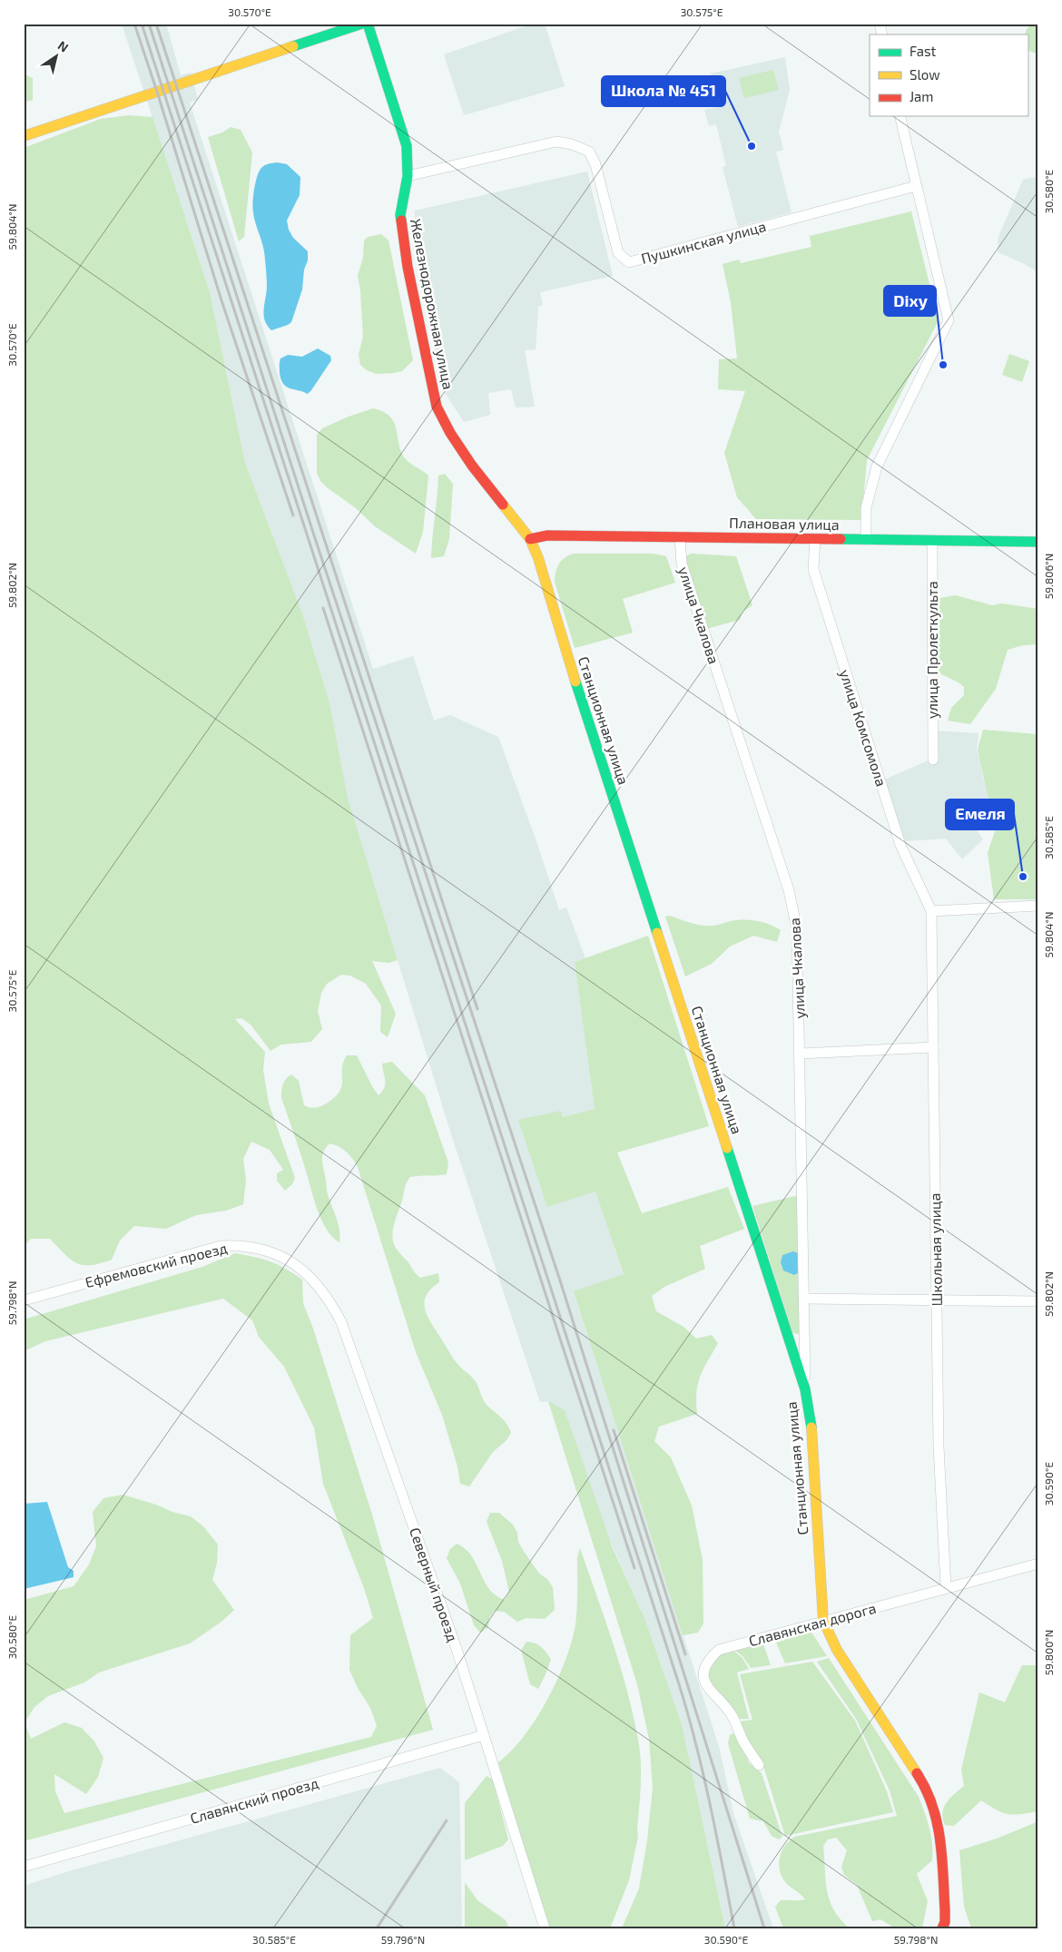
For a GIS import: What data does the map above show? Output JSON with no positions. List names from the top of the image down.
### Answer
{
  "streets": {
    "street": [
      "Пушкинская улица",
      "Железнодорожная улица",
      "Плановая улица",
      "улица Чкалова",
      "улица Пролеткульта",
      "Станционная улица",
      "улица Комсомола",
      "Школьная улица",
      "Ефремовский проезд",
      "Северный проезд",
      "Славянская дорога",
      "Славянский проезд"
    ]
  },
  "crossings": [
    ["Пушкинская улица", "Железнодорожная улица"],
    ["Железнодорожная улица", "Плановая улица"],
    ["Железнодорожная улица", "Станционная улица"],
    ["Плановая улица", "улица Чкалова"],
    ["Плановая улица", "улица Пролеткульта"],
    ["Плановая улица", "Станционная улица"],
    ["Плановая улица", "улица Комсомола"],
    ["улица Чкалова", "Станционная улица"],
    ["Станционная улица", "Славянская дорога"],
    ["улица Комсомола", "Школьная улица"],
    ["Школьная улица", "Славянская дорога"],
    ["Ефремовский проезд", "Северный проезд"],
    ["Северный проезд", "Славянский проезд"]
  ],
  "places": ["Школа № 451", "Dixy", "Емеля"],
  "legend": ["Fast", "Slow", "Jam"],
  "north": "top right",
  "coordinates": [
    "30.570°E",
    "30.575°E",
    "30.580°E",
    "59.804°N",
    "59.806°N",
    "59.802°N",
    "30.585°E",
    "59.798°N",
    "30.590°E",
    "59.800°N",
    "59.796°N"
  ]
}
